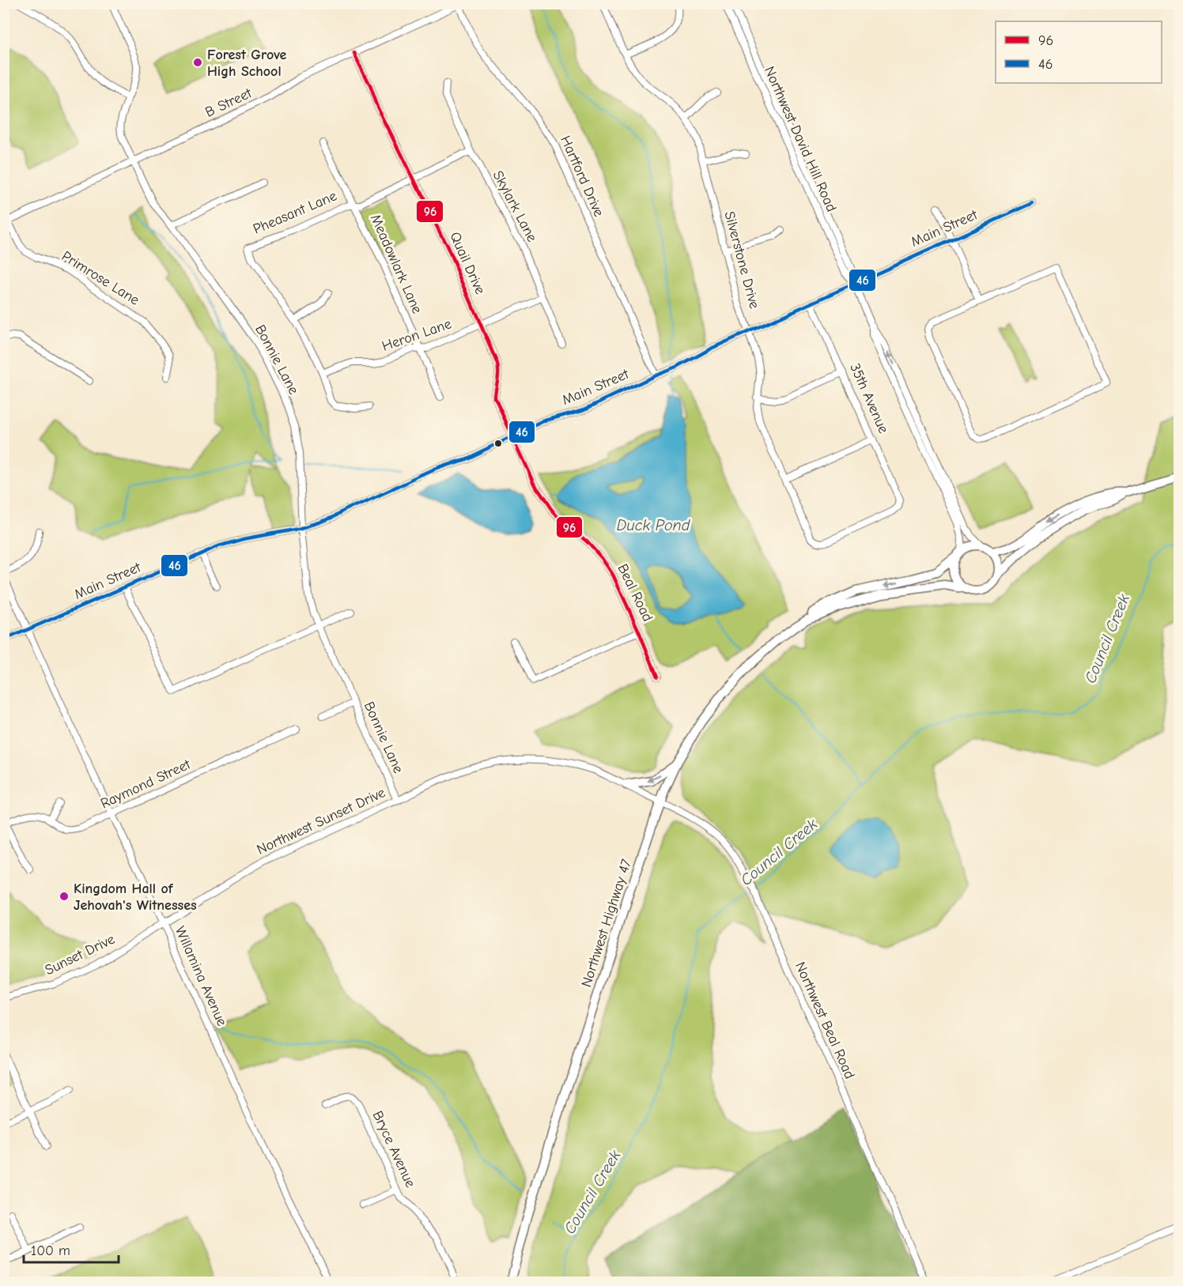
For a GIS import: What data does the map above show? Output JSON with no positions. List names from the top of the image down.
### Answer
{
  "streets": {
    "main road": ["Northwest Highway 47"],
    "street": [
      "B Street",
      "Northwest David Hill Road",
      "Hartford Drive",
      "Skylark Lane",
      "Pheasant Lane",
      "Main Street",
      "Silverstone Drive",
      "Quail Drive",
      "Meadowlark Lane",
      "Primrose Lane",
      "Heron Lane",
      "Bonnie Lane",
      "35th Avenue",
      "Beal Road",
      "Raymond Street",
      "Northwest Sunset Drive",
      "Sunset Drive",
      "Willamina Avenue",
      "Northwest Beal Road",
      "Bryce Avenue"
    ]
  },
  "crossings": [
    ["B Street", "Hartford Drive"],
    ["B Street", "Quail Drive"],
    ["B Street", "Primrose Lane"],
    ["B Street", "Bonnie Lane"],
    ["Northwest David Hill Road", "Main Street"],
    ["Northwest David Hill Road", "Northwest Highway 47"],
    ["Hartford Drive", "Main Street"],
    ["Skylark Lane", "Pheasant Lane"],
    ["Skylark Lane", "Heron Lane"],
    ["Pheasant Lane", "Quail Drive"],
    ["Pheasant Lane", "Meadowlark Lane"],
    ["Pheasant Lane", "Heron Lane"],
    ["Main Street", "Silverstone Drive"],
    ["Main Street", "Quail Drive"],
    ["Main Street", "Bonnie Lane"],
    ["Main Street", "35th Avenue"],
    ["Main Street", "Beal Road"],
    ["Main Street", "Willamina Avenue"],
    ["Silverstone Drive", "35th Avenue"],
    ["Quail Drive", "Heron Lane"],
    ["Quail Drive", "Beal Road"],
    ["Meadowlark Lane", "Heron Lane"],
    ["Bonnie Lane", "Northwest Sunset Drive"],
    ["Raymond Street", "Willamina Avenue"],
    ["Northwest Sunset Drive", "Northwest Highway 47"],
    ["Northwest Sunset Drive", "Sunset Drive"],
    ["Northwest Sunset Drive", "Willamina Avenue"],
    ["Northwest Sunset Drive", "Northwest Beal Road"],
    ["Northwest Highway 47", "Northwest Beal Road"],
    ["Sunset Drive", "Willamina Avenue"]
  ],
  "water": ["Duck Pond", "Council Creek"],
  "places": ["Forest Grove High School", "Kingdom Hall of Jehovah's Witnesses"],
  "lines": ["transit line 96", "transit line 46"],
  "legend": ["96", "46"],
  "scale_bar": "100 m"
}
